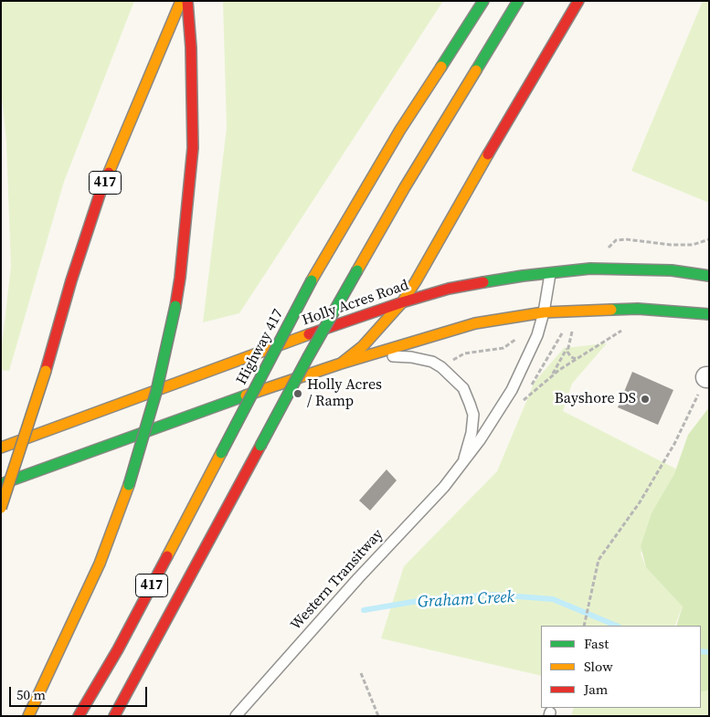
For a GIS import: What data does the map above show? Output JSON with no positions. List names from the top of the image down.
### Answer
{
  "streets": {
    "main road": ["417", "Holly Acres Road", "Highway 417"],
    "lane": ["Western Transitway"]
  },
  "crossings": [
    ["Holly Acres Road", "Western Transitway"]
  ],
  "water": ["Graham Creek"],
  "places": ["Holly Acres / Ramp", "Bayshore DS"],
  "legend": ["Fast", "Slow", "Jam"],
  "scale_bar": "50 m"
}
